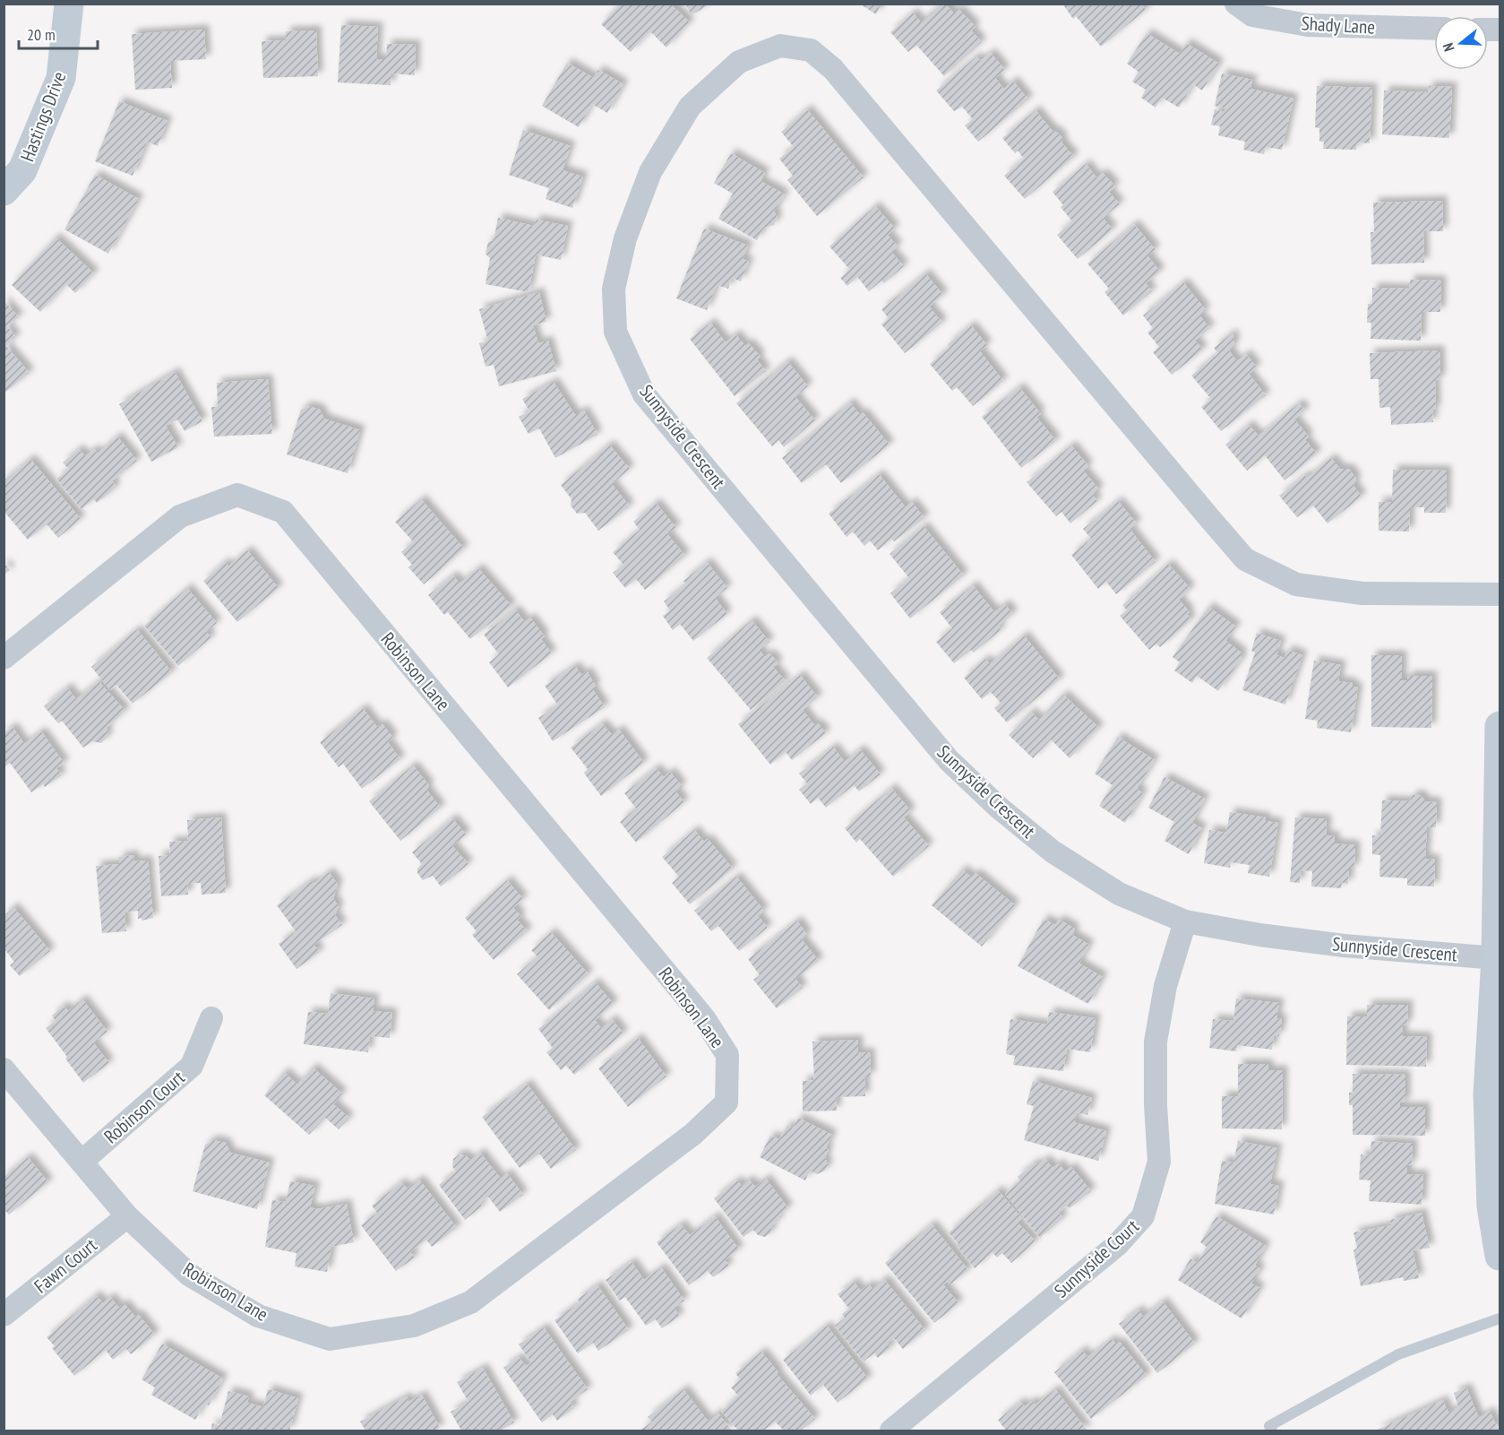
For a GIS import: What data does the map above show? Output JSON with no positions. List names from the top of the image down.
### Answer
{
  "streets": {
    "street": [
      "Shady Lane",
      "Hastings Drive",
      "Sunnyside Crescent",
      "Robinson Lane",
      "Robinson Court",
      "Sunnyside Court",
      "Fawn Court"
    ]
  },
  "crossings": [
    ["Sunnyside Crescent", "Sunnyside Court"],
    ["Robinson Lane", "Robinson Court"],
    ["Robinson Lane", "Fawn Court"]
  ],
  "scale_bar": "20 m",
  "north": "left"
}
